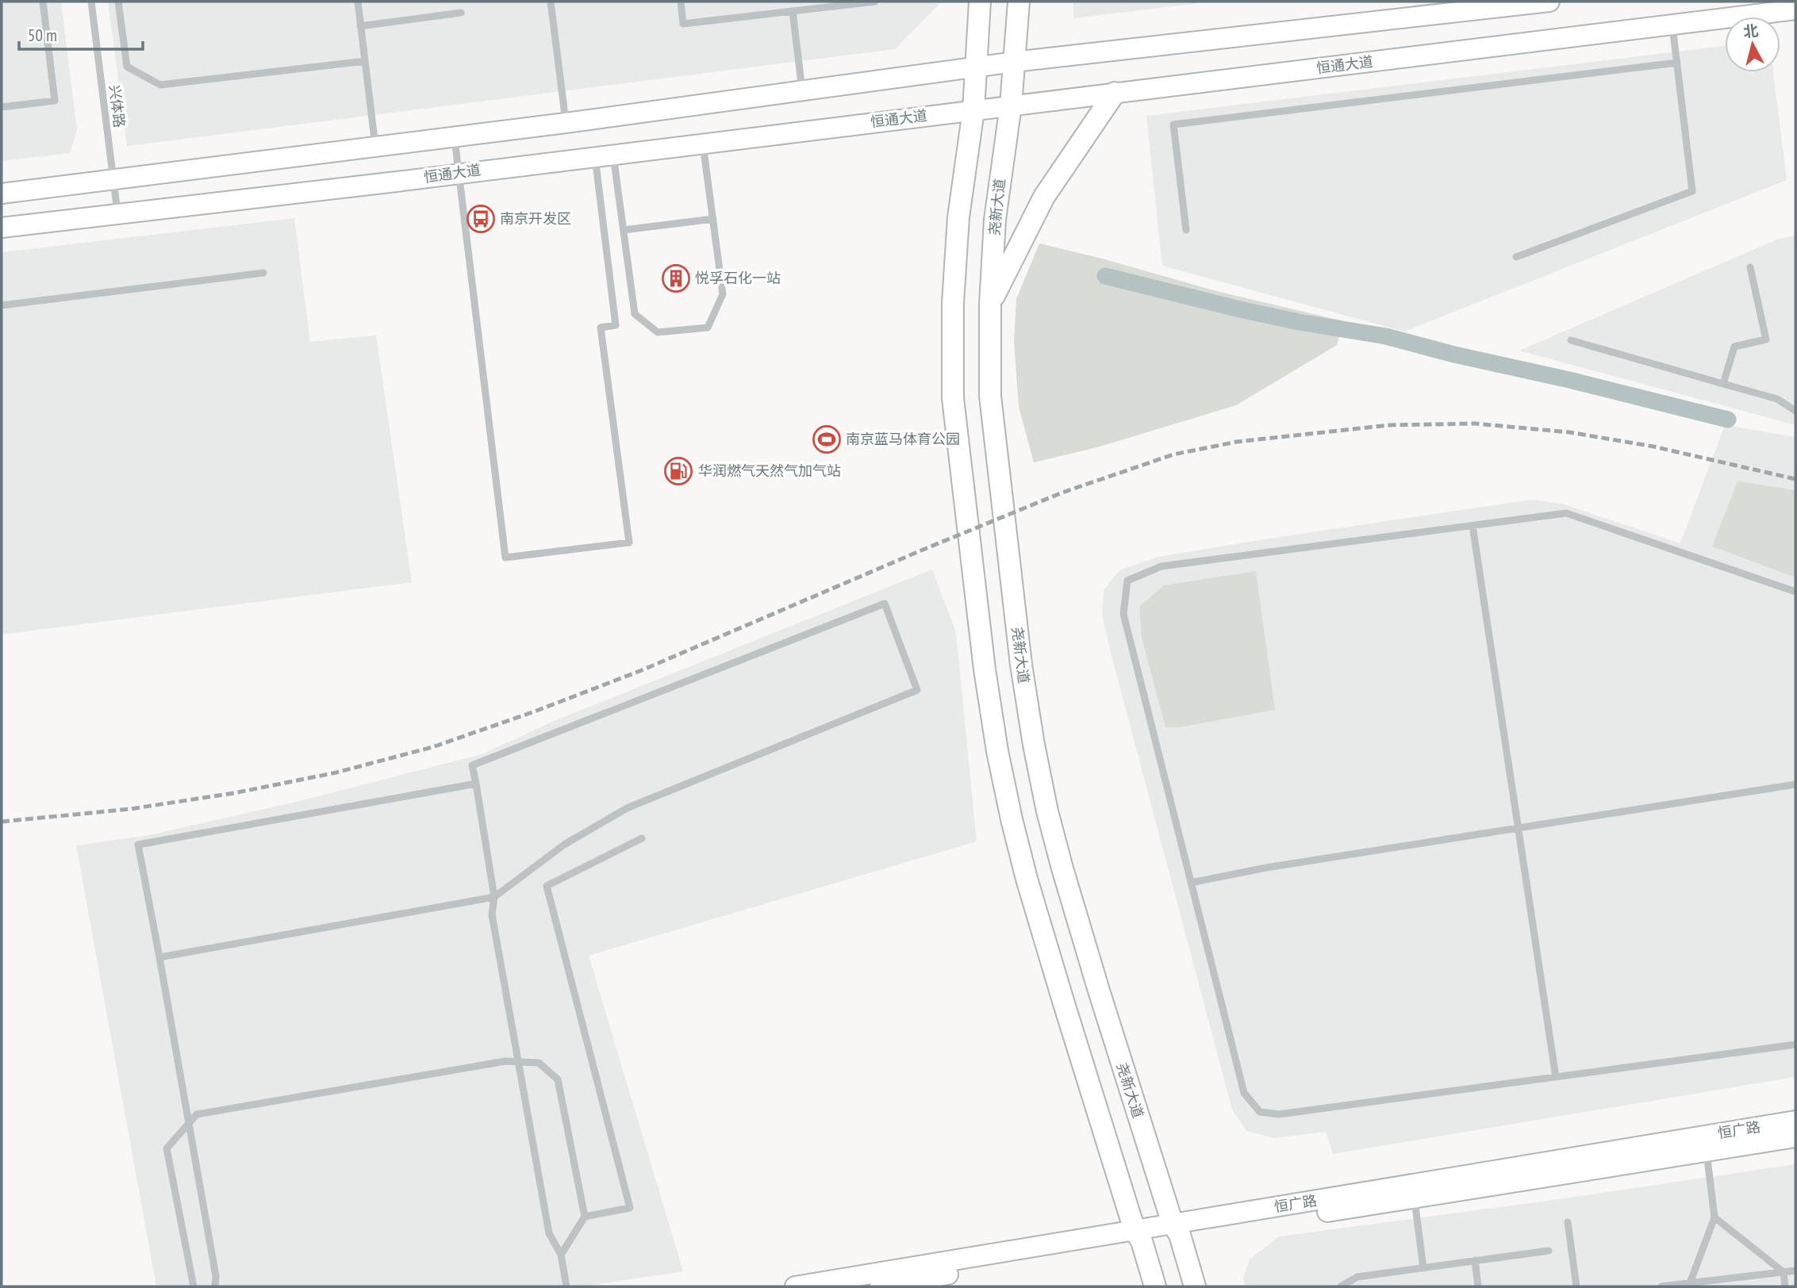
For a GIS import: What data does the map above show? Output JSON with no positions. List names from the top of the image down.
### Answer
{
  "streets": {
    "main road": ["恒通大道", "尧新大道", "恒广路"],
    "lane": ["兴体路"]
  },
  "crossings": [
    ["恒通大道", "兴体路"],
    ["恒通大道", "尧新大道"],
    ["尧新大道", "恒广路"]
  ],
  "places": {
    "bus stop": ["南京开发区"],
    "building": ["悦孚石化一站"],
    "sports": ["南京蓝马体育公园"],
    "fuel station": ["华润燃气天然气加气站"]
  },
  "scale_bar": "50 m",
  "north": "top"
}
